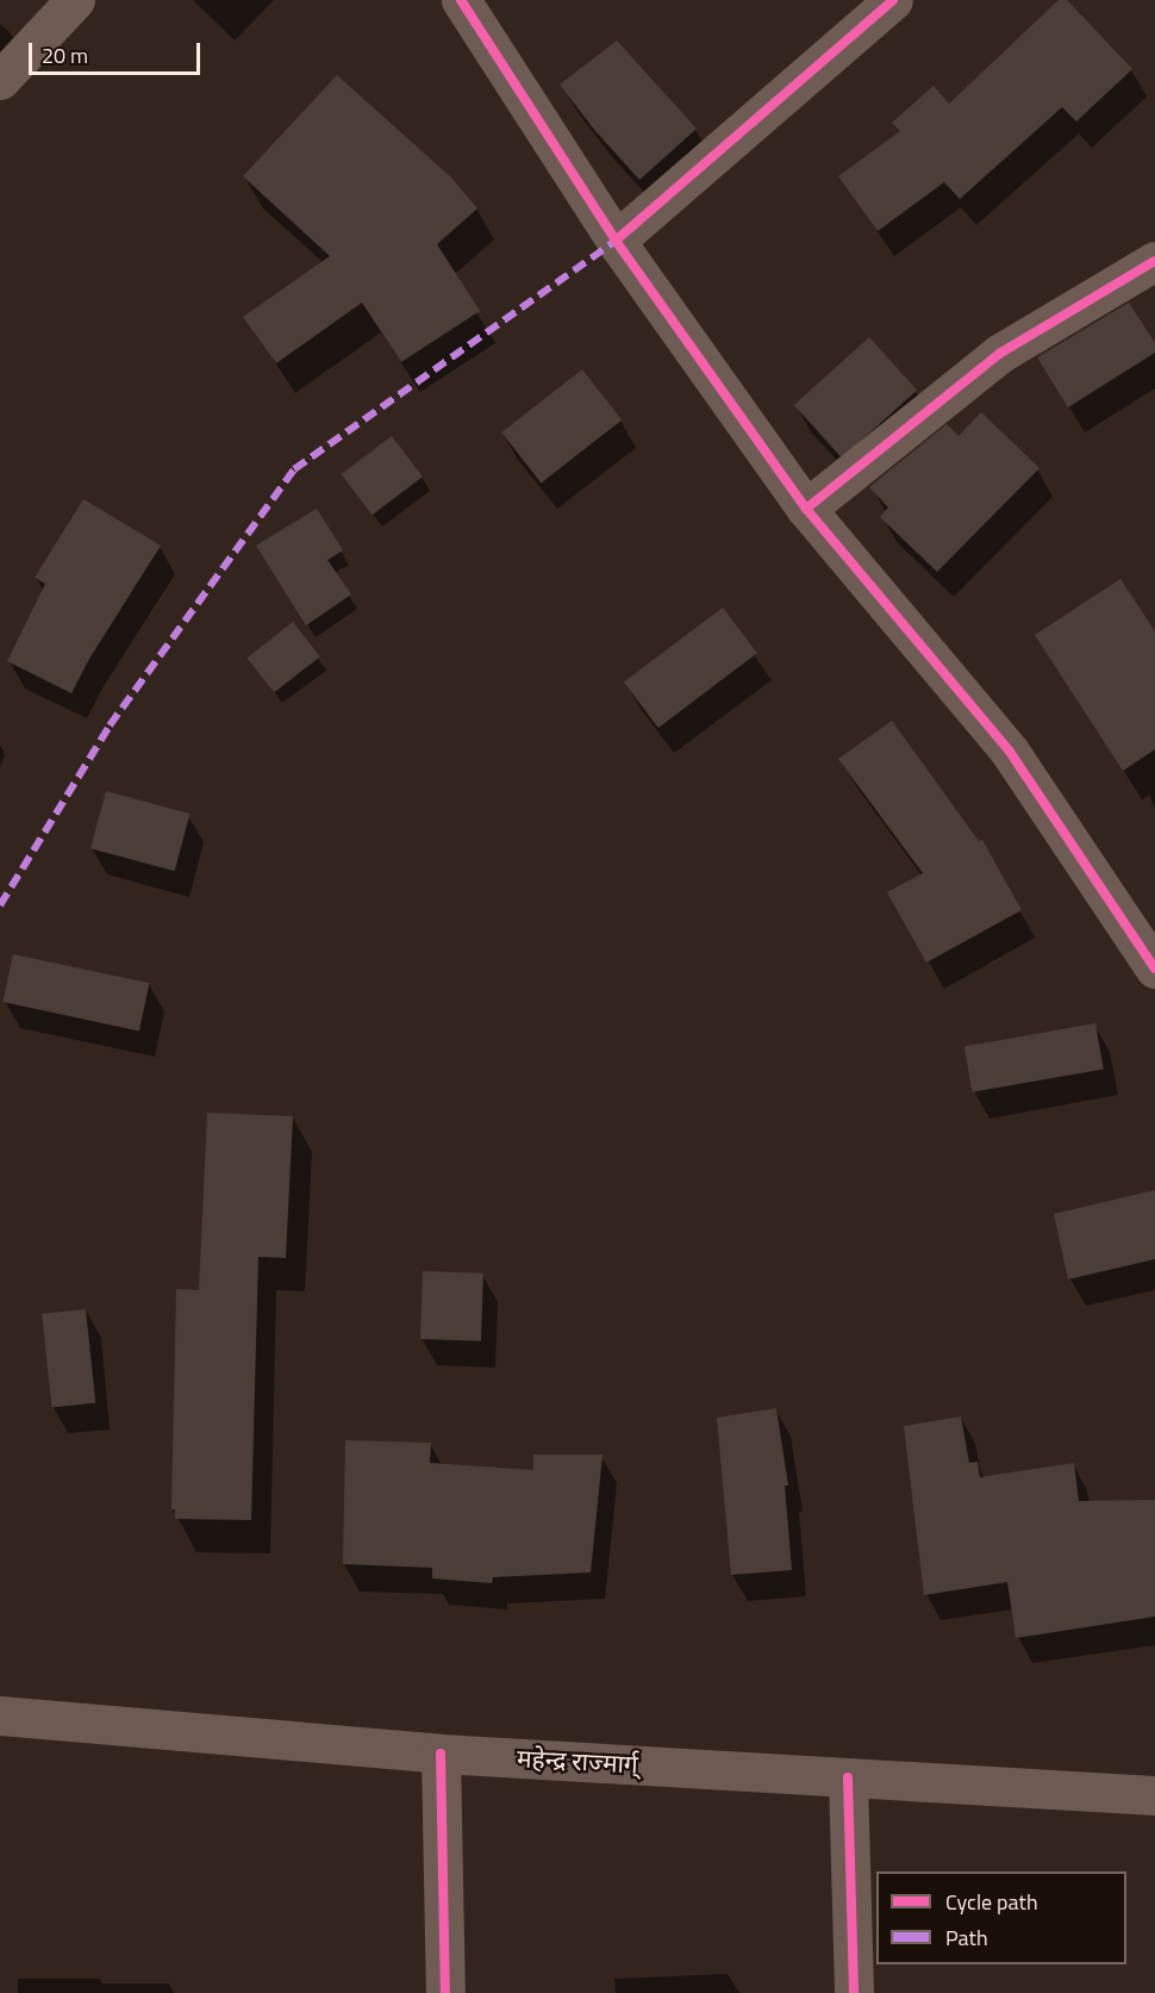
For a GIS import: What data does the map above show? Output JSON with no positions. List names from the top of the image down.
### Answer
{
  "streets": {
    "highway": ["महेन्द्र राज्मार्ग्"]
  },
  "legend": ["Cycle path", "Path"],
  "scale_bar": "20 m"
}
